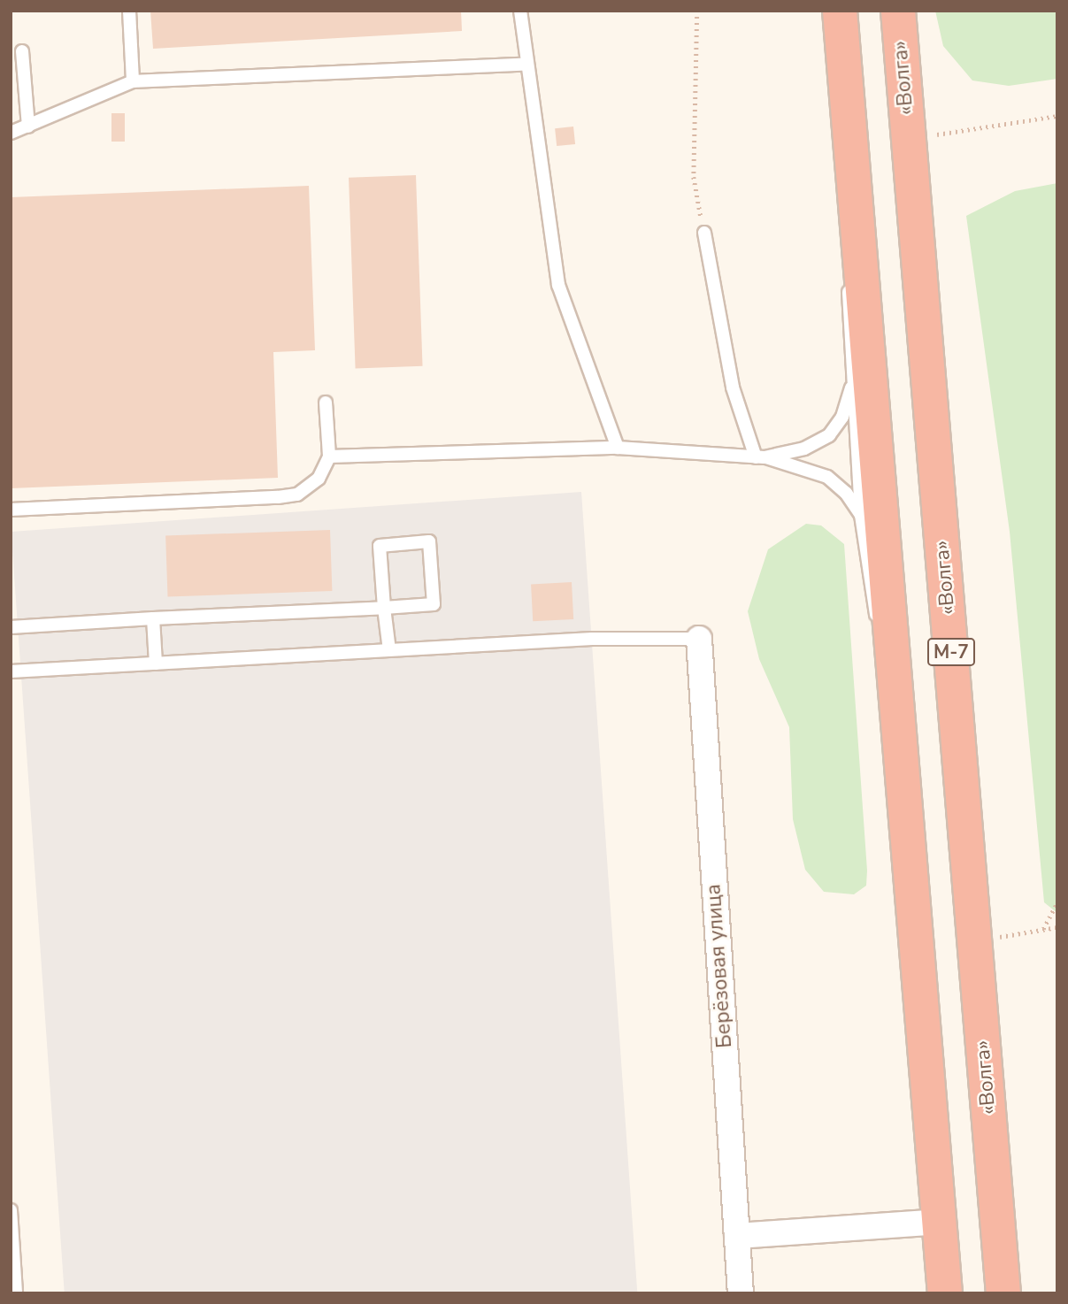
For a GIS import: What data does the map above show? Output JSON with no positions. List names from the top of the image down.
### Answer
{
  "streets": {
    "highway": ["«Волга»", "М-7"],
    "street": ["Берёзовая улица"]
  }
}
